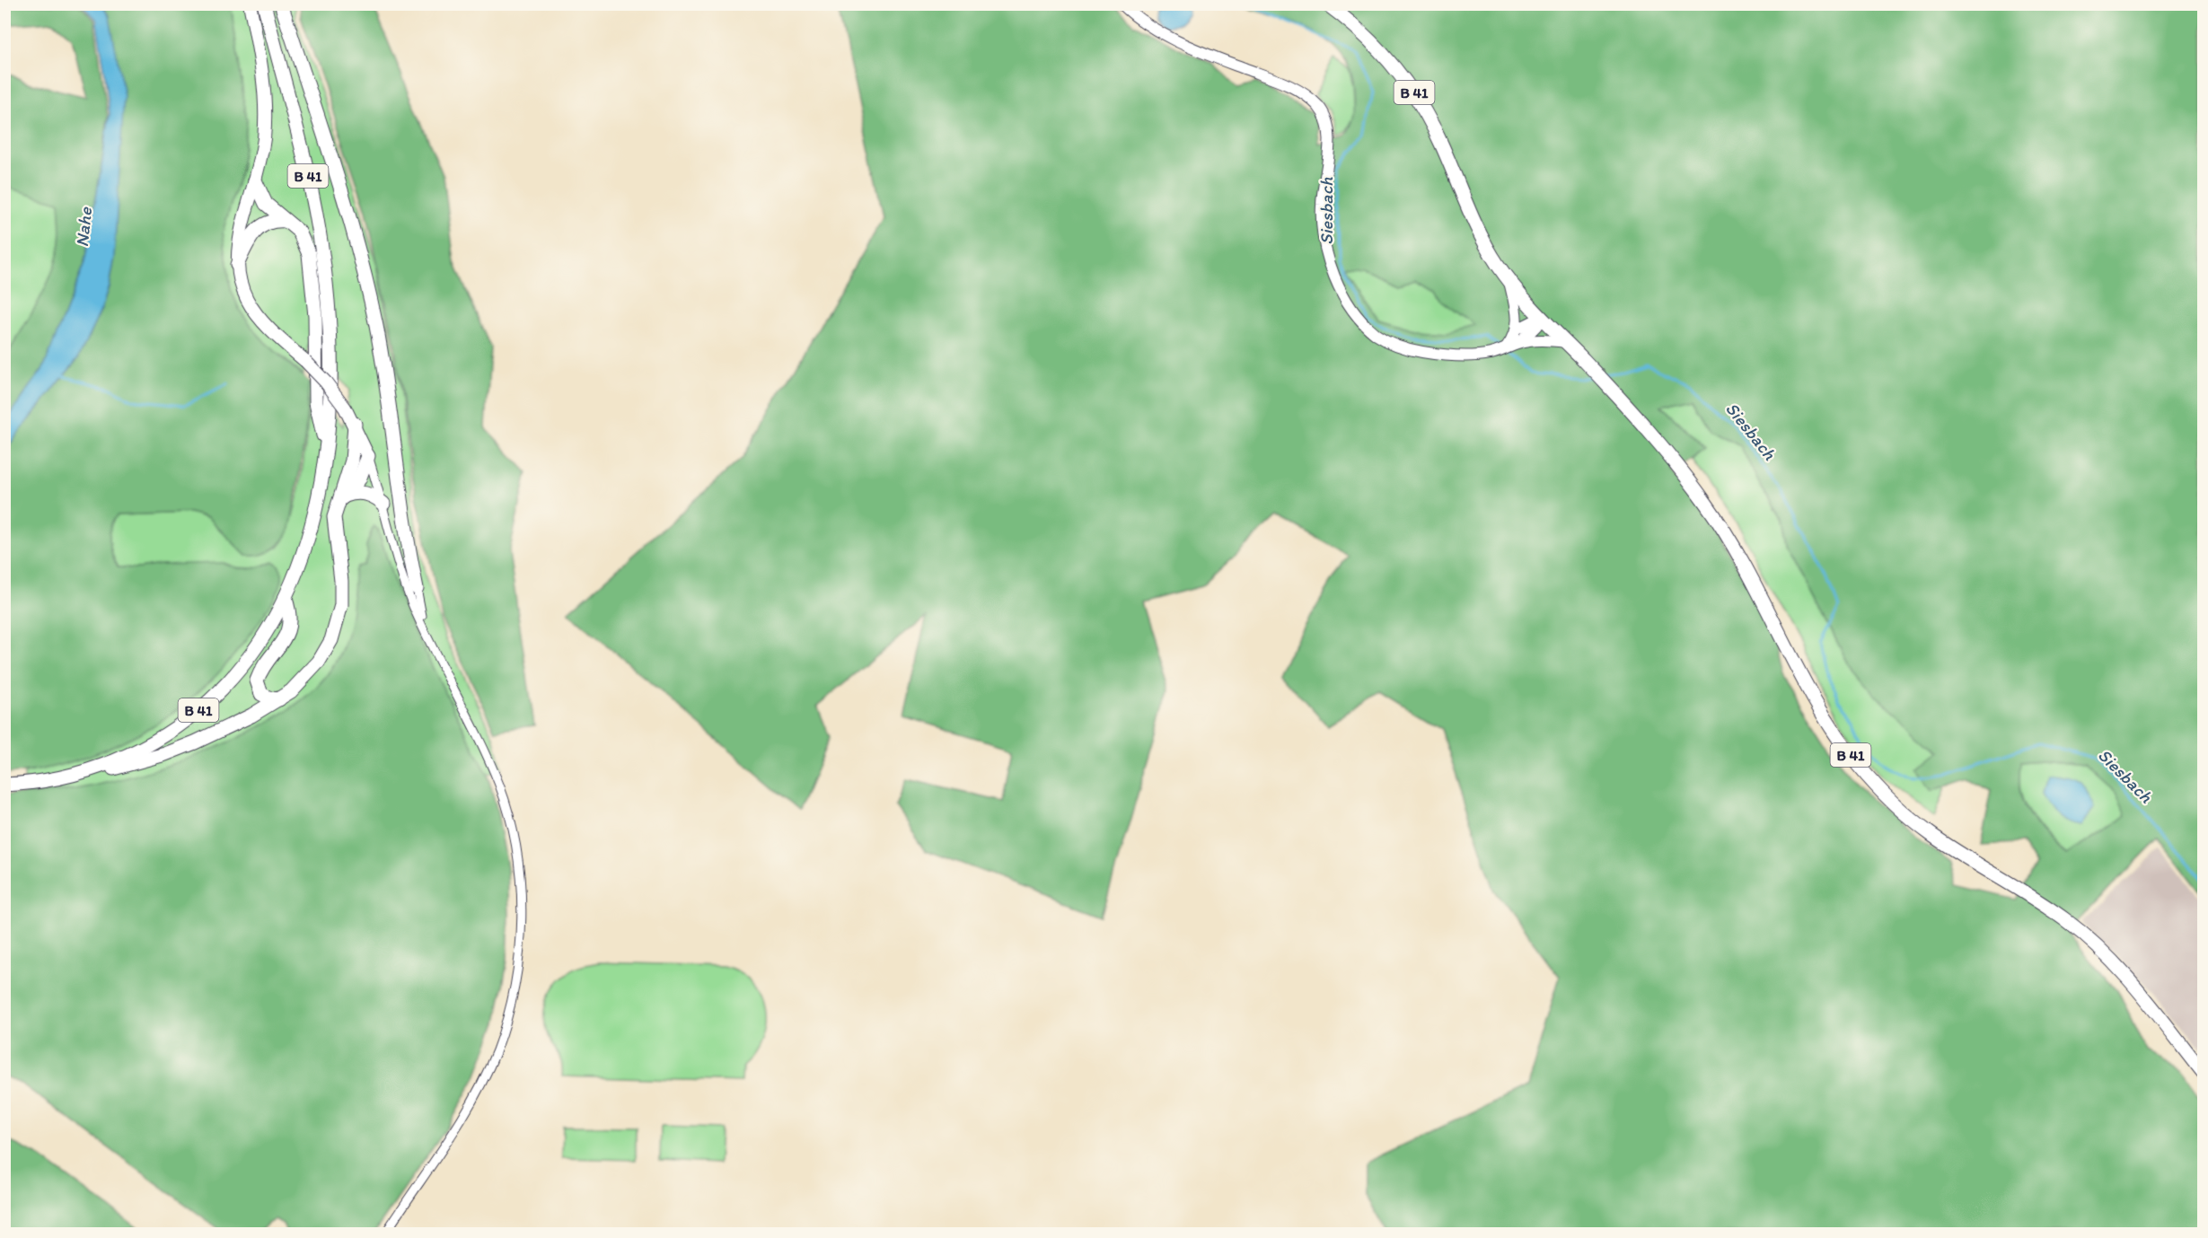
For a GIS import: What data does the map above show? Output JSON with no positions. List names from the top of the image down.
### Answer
{
  "streets": {
    "main road": ["B 41"]
  },
  "water": ["Siesbach", "Nahe"]
}
